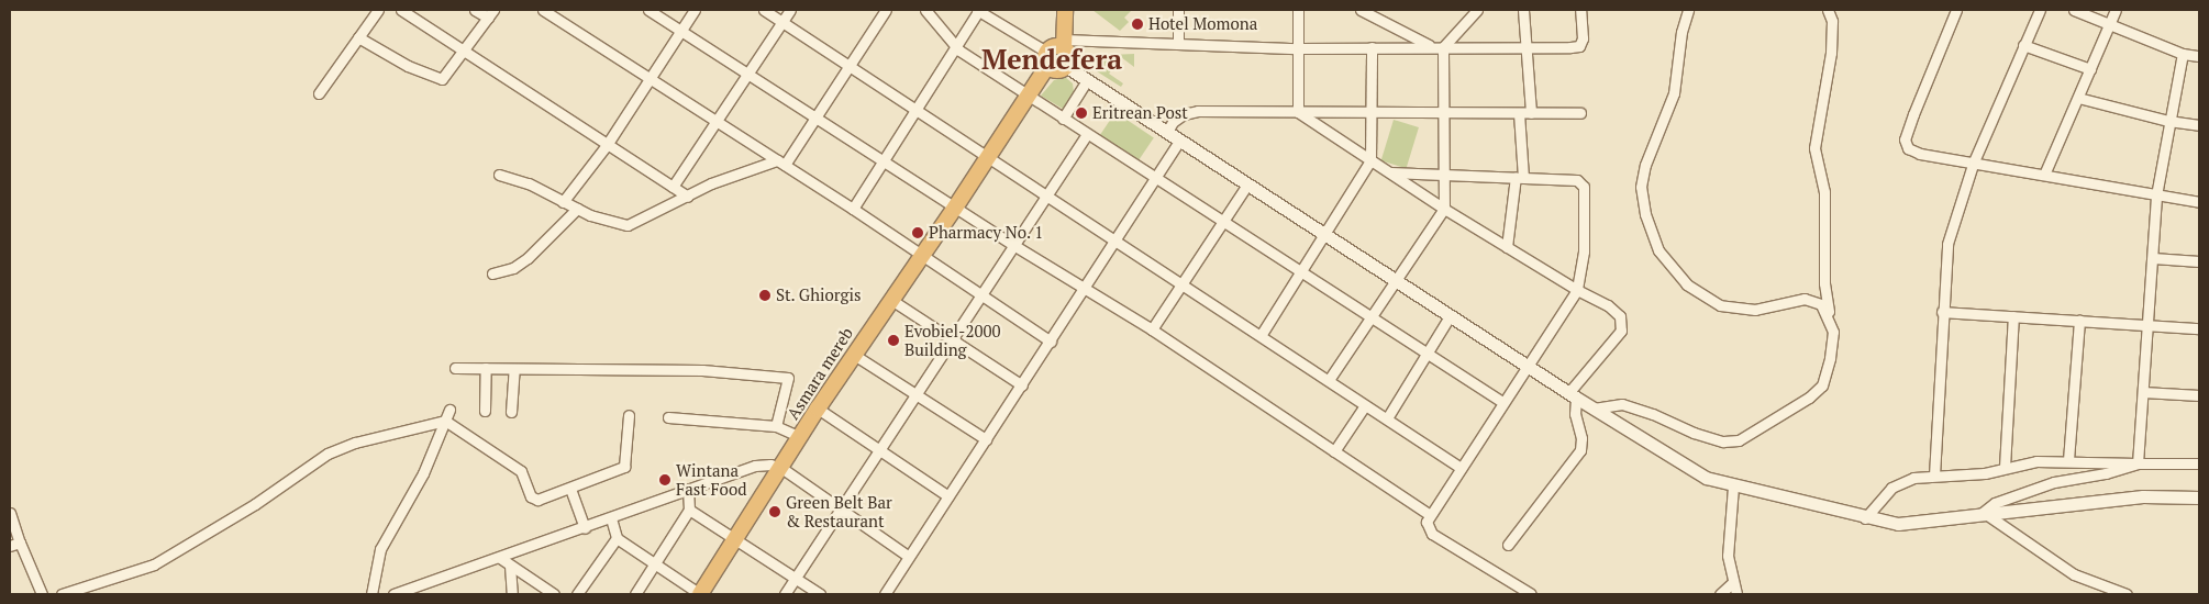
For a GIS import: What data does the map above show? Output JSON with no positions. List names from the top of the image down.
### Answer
{
  "streets": {
    "highway": ["Asmara mereb"]
  },
  "districts": ["Mendefera"],
  "places": [
    "Hotel Momona",
    "Eritrean Post",
    "Pharmacy No. 1",
    "St. Ghiorgis",
    "Evobiel-2000 Building",
    "Wintana Fast Food",
    "Green Belt Bar & Restaurant"
  ]
}
